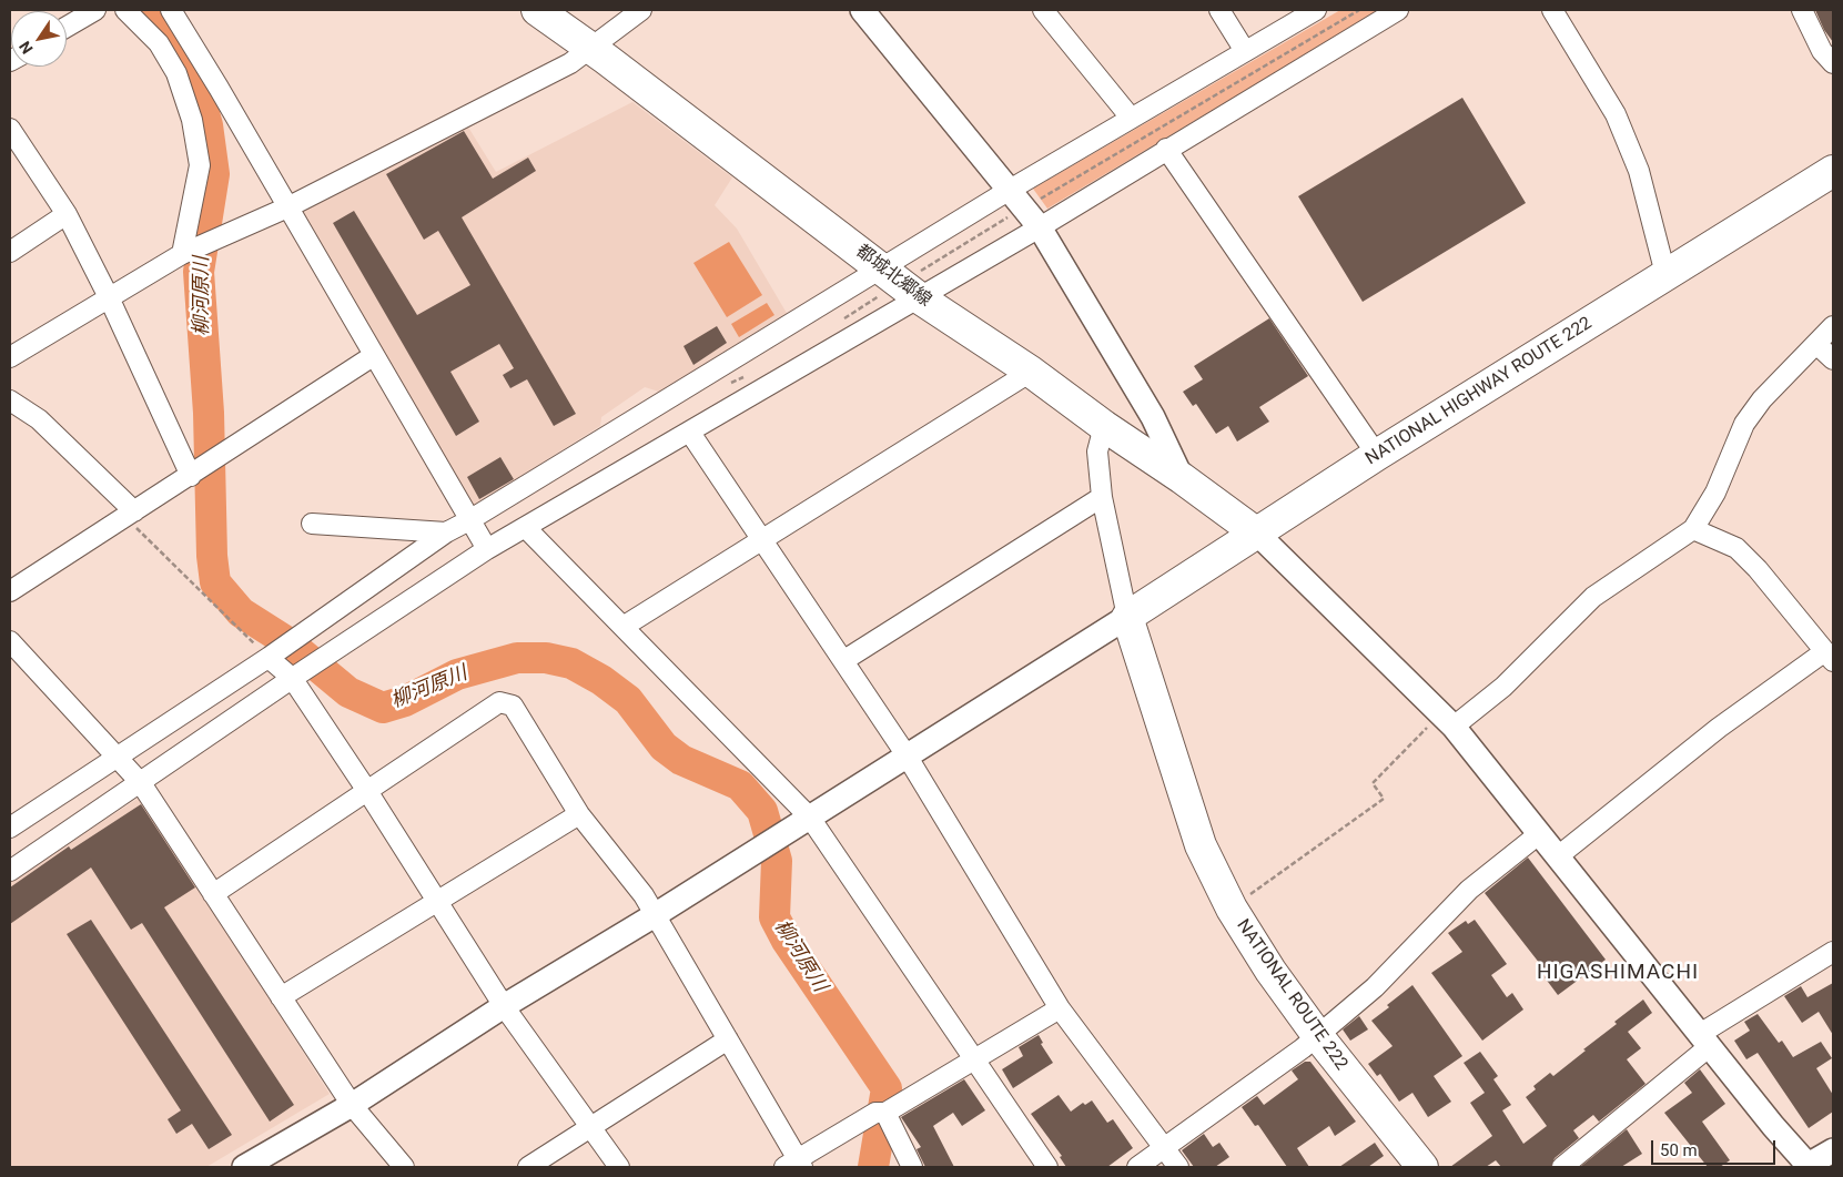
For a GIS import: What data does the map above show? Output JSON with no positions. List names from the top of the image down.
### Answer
{
  "streets": {
    "main road": ["都城北郷線", "NATIONAL HIGHWAY ROUTE 222", "NATIONAL ROUTE 222"]
  },
  "crossings": [
    ["都城北郷線", "NATIONAL HIGHWAY ROUTE 222"],
    ["NATIONAL HIGHWAY ROUTE 222", "NATIONAL ROUTE 222"]
  ],
  "districts": ["HIGASHIMACHI"],
  "water": ["柳河原川"],
  "scale_bar": "50 m",
  "north": "bottom left"
}
